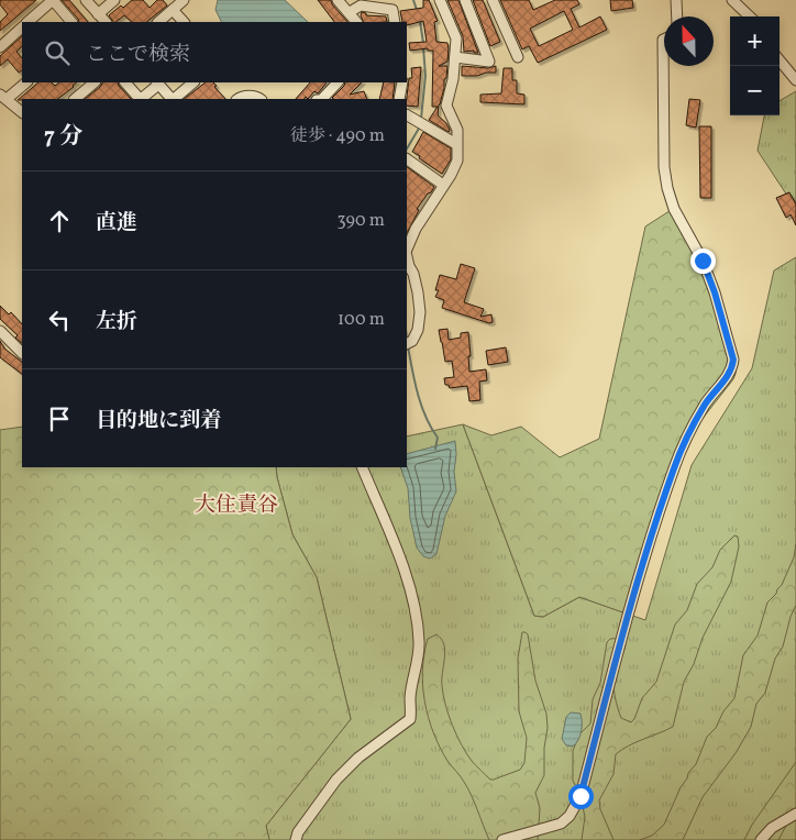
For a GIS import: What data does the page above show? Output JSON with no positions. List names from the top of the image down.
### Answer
{
  "districts": ["大住責谷"],
  "north": "top",
  "page": {
    "map_buttons": ["+", "−"],
    "search": "ここで検索",
    "heading": ["7 分", "徒歩 · 490 m"],
    "list": [
      ["直進", "390 m"],
      ["左折", "100 m"],
      "目的地に到着"
    ]
  }
}
